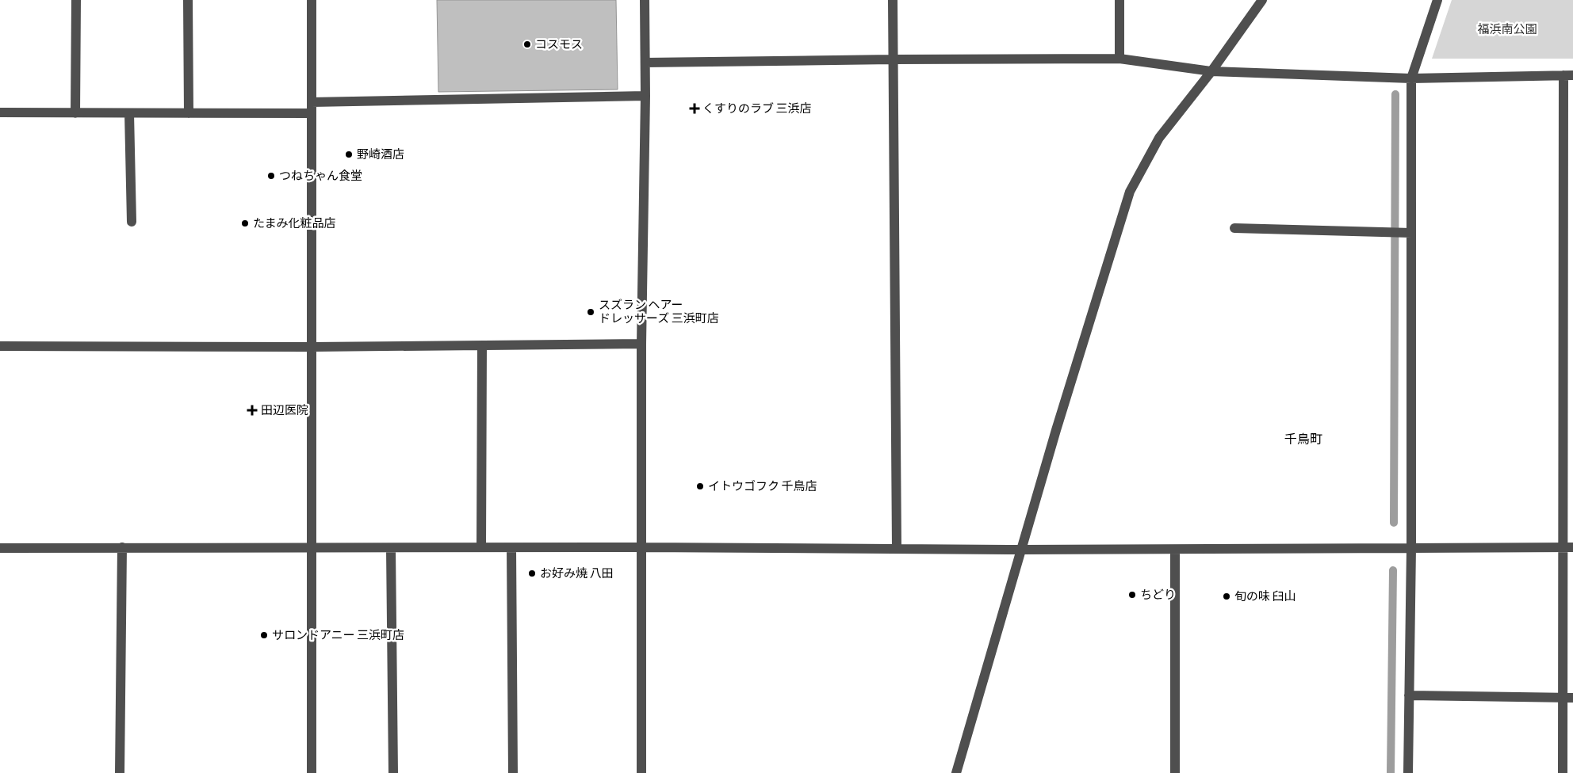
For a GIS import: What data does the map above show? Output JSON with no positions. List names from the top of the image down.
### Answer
{
  "districts": ["千鳥町"],
  "parks": ["福浜南公園"],
  "places": {
    "other": [
      "コスモス",
      "野崎酒店",
      "つねちゃん食堂",
      "たまみ化粧品店",
      "スズラン ヘアー ドレッサーズ 三浜町店",
      "イトウゴフク 千鳥店",
      "お好み焼 八田",
      "ちどり",
      "旬の味 臼山",
      "サロンドアニー 三浜町店"
    ],
    "health": ["くすりのラブ 三浜店", "田辺医院"]
  }
}
